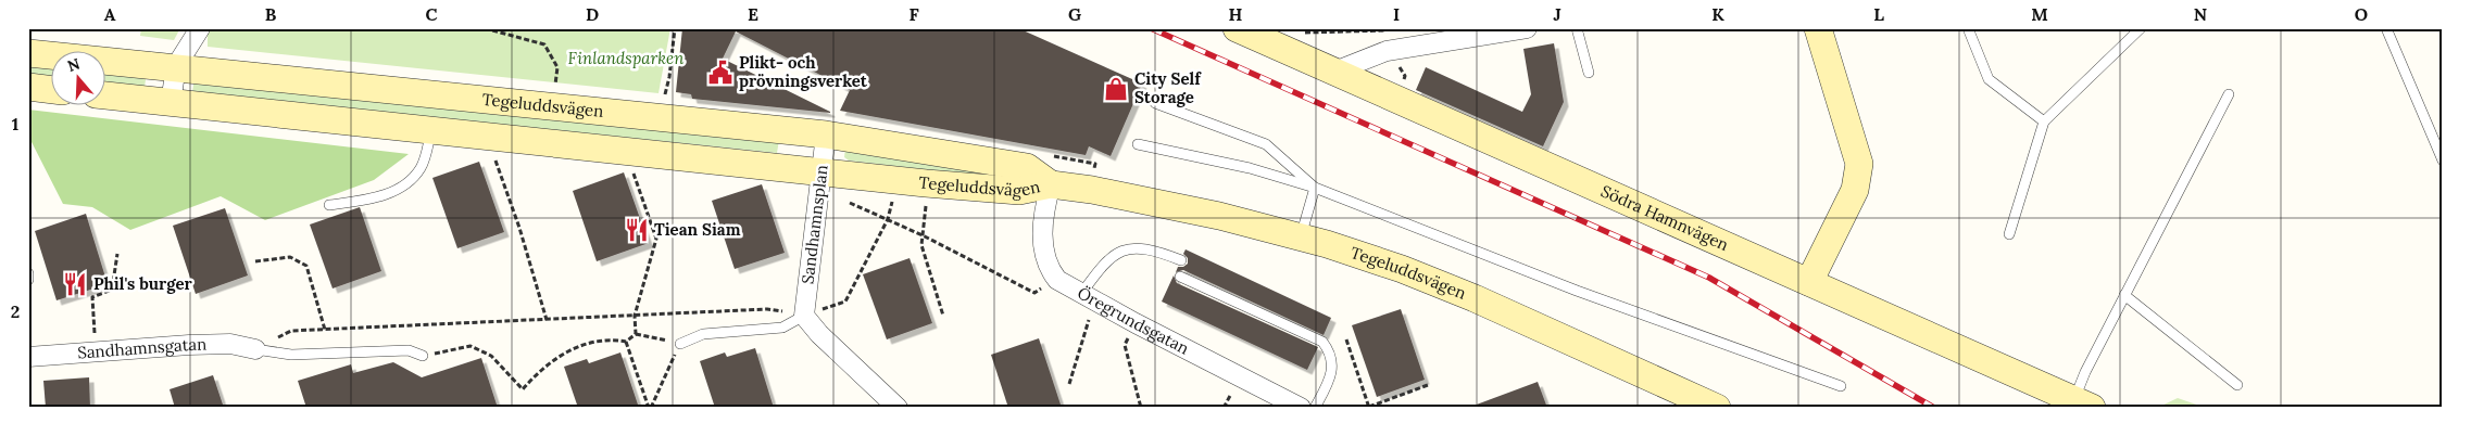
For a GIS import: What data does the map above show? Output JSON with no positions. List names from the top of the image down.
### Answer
{
  "streets": {
    "main road": ["Tegeluddsvägen", "Södra Hamnvägen"],
    "street": ["Sandhamnsplan", "Öregrundsgatan", "Sandhamnsgatan"]
  },
  "crossings": [
    ["Tegeluddsvägen", "Sandhamnsplan"]
  ],
  "parks": ["Finlandsparken"],
  "places": {
    "public building": ["Plikt- och prövningsverket"],
    "shop": ["City Self Storage"],
    "restaurant": ["Tiean Siam", "Phil's burger"]
  },
  "north": "top",
  "grid": {
    "columns": [
      "A",
      "B",
      "C",
      "D",
      "E",
      "F",
      "G",
      "H",
      "I",
      "J",
      "K",
      "L",
      "M",
      "N",
      "O"
    ],
    "rows": ["1", "2"]
  }
}
